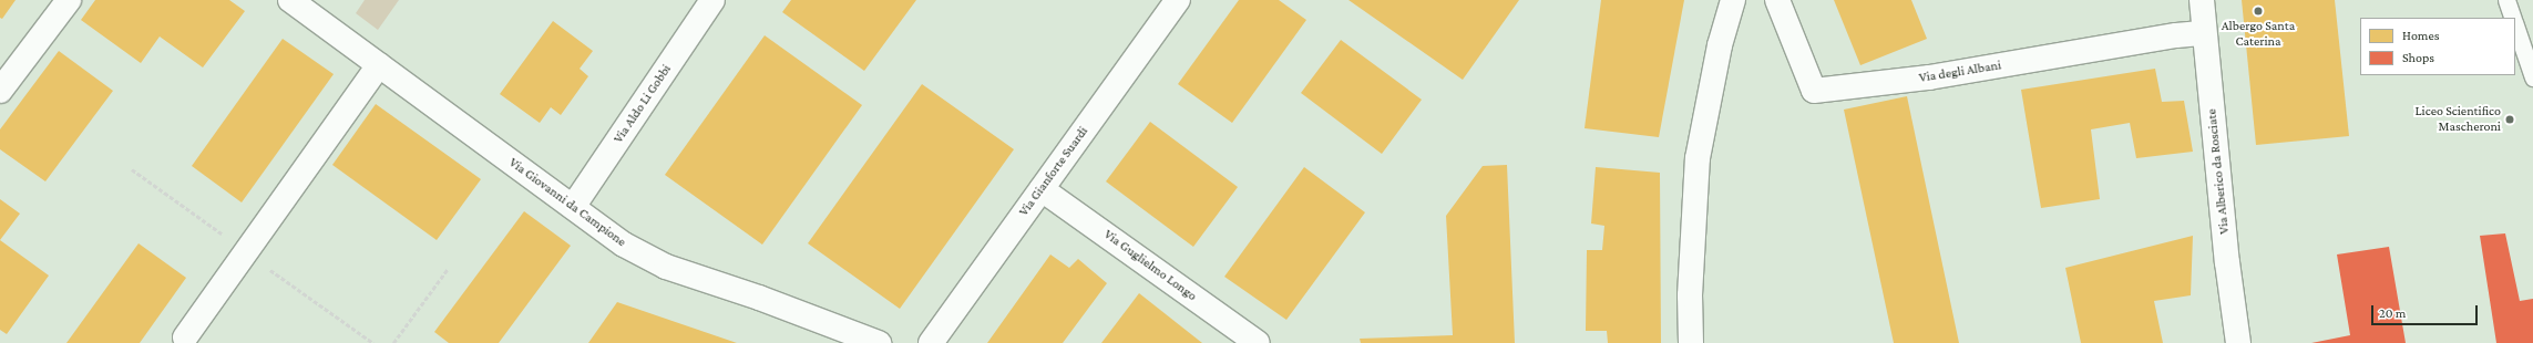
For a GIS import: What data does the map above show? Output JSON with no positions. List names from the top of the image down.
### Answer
{
  "streets": {
    "street": [
      "Via degli Albani",
      "Via Aldo Li Gobbi",
      "Via Gianforte Suardi",
      "Via Alberico da Rosciate",
      "Via Giovanni da Campione",
      "Via Guglielmo Longo"
    ]
  },
  "crossings": [
    ["Via degli Albani", "Via Alberico da Rosciate"],
    ["Via Aldo Li Gobbi", "Via Giovanni da Campione"],
    ["Via Gianforte Suardi", "Via Guglielmo Longo"]
  ],
  "places": ["Albergo Santa Caterina", "Liceo Scientifico Mascheroni"],
  "legend": ["Homes", "Shops"],
  "scale_bar": "20 m"
}
